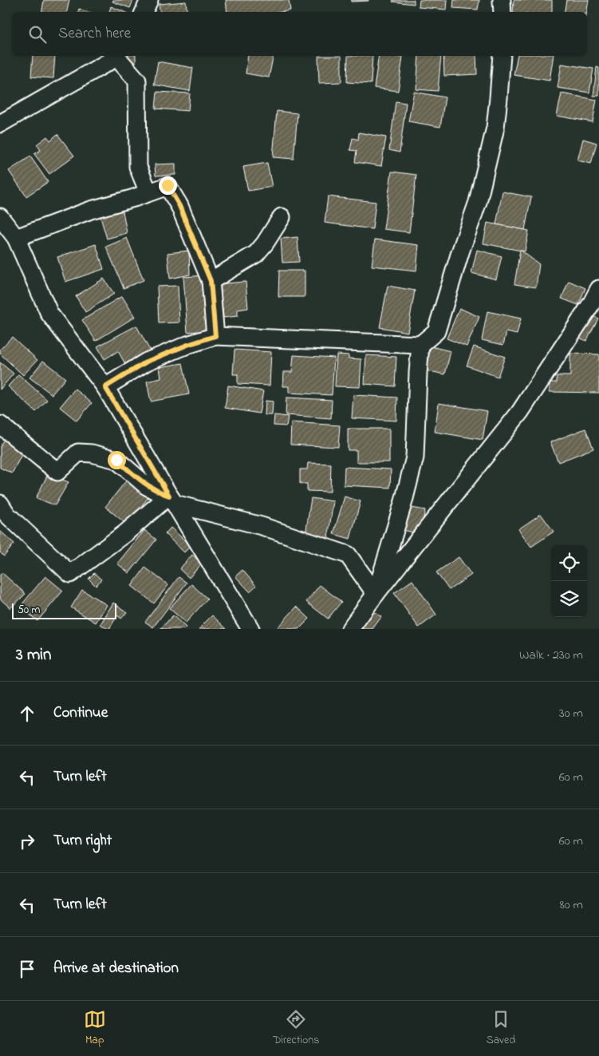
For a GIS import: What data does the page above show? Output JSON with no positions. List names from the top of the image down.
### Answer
{
  "scale_bar": "50 m",
  "page": {
    "search": "Search here",
    "scale": "50 m",
    "heading": ["3 min", "Walk · 230 m"],
    "list": [
      ["Continue", "30 m"],
      ["Turn left", "60 m"],
      ["Turn right", "60 m"],
      ["Turn left", "80 m"],
      "Arrive at destination"
    ],
    "nav": ["Map", "Directions", "Saved"]
  }
}
